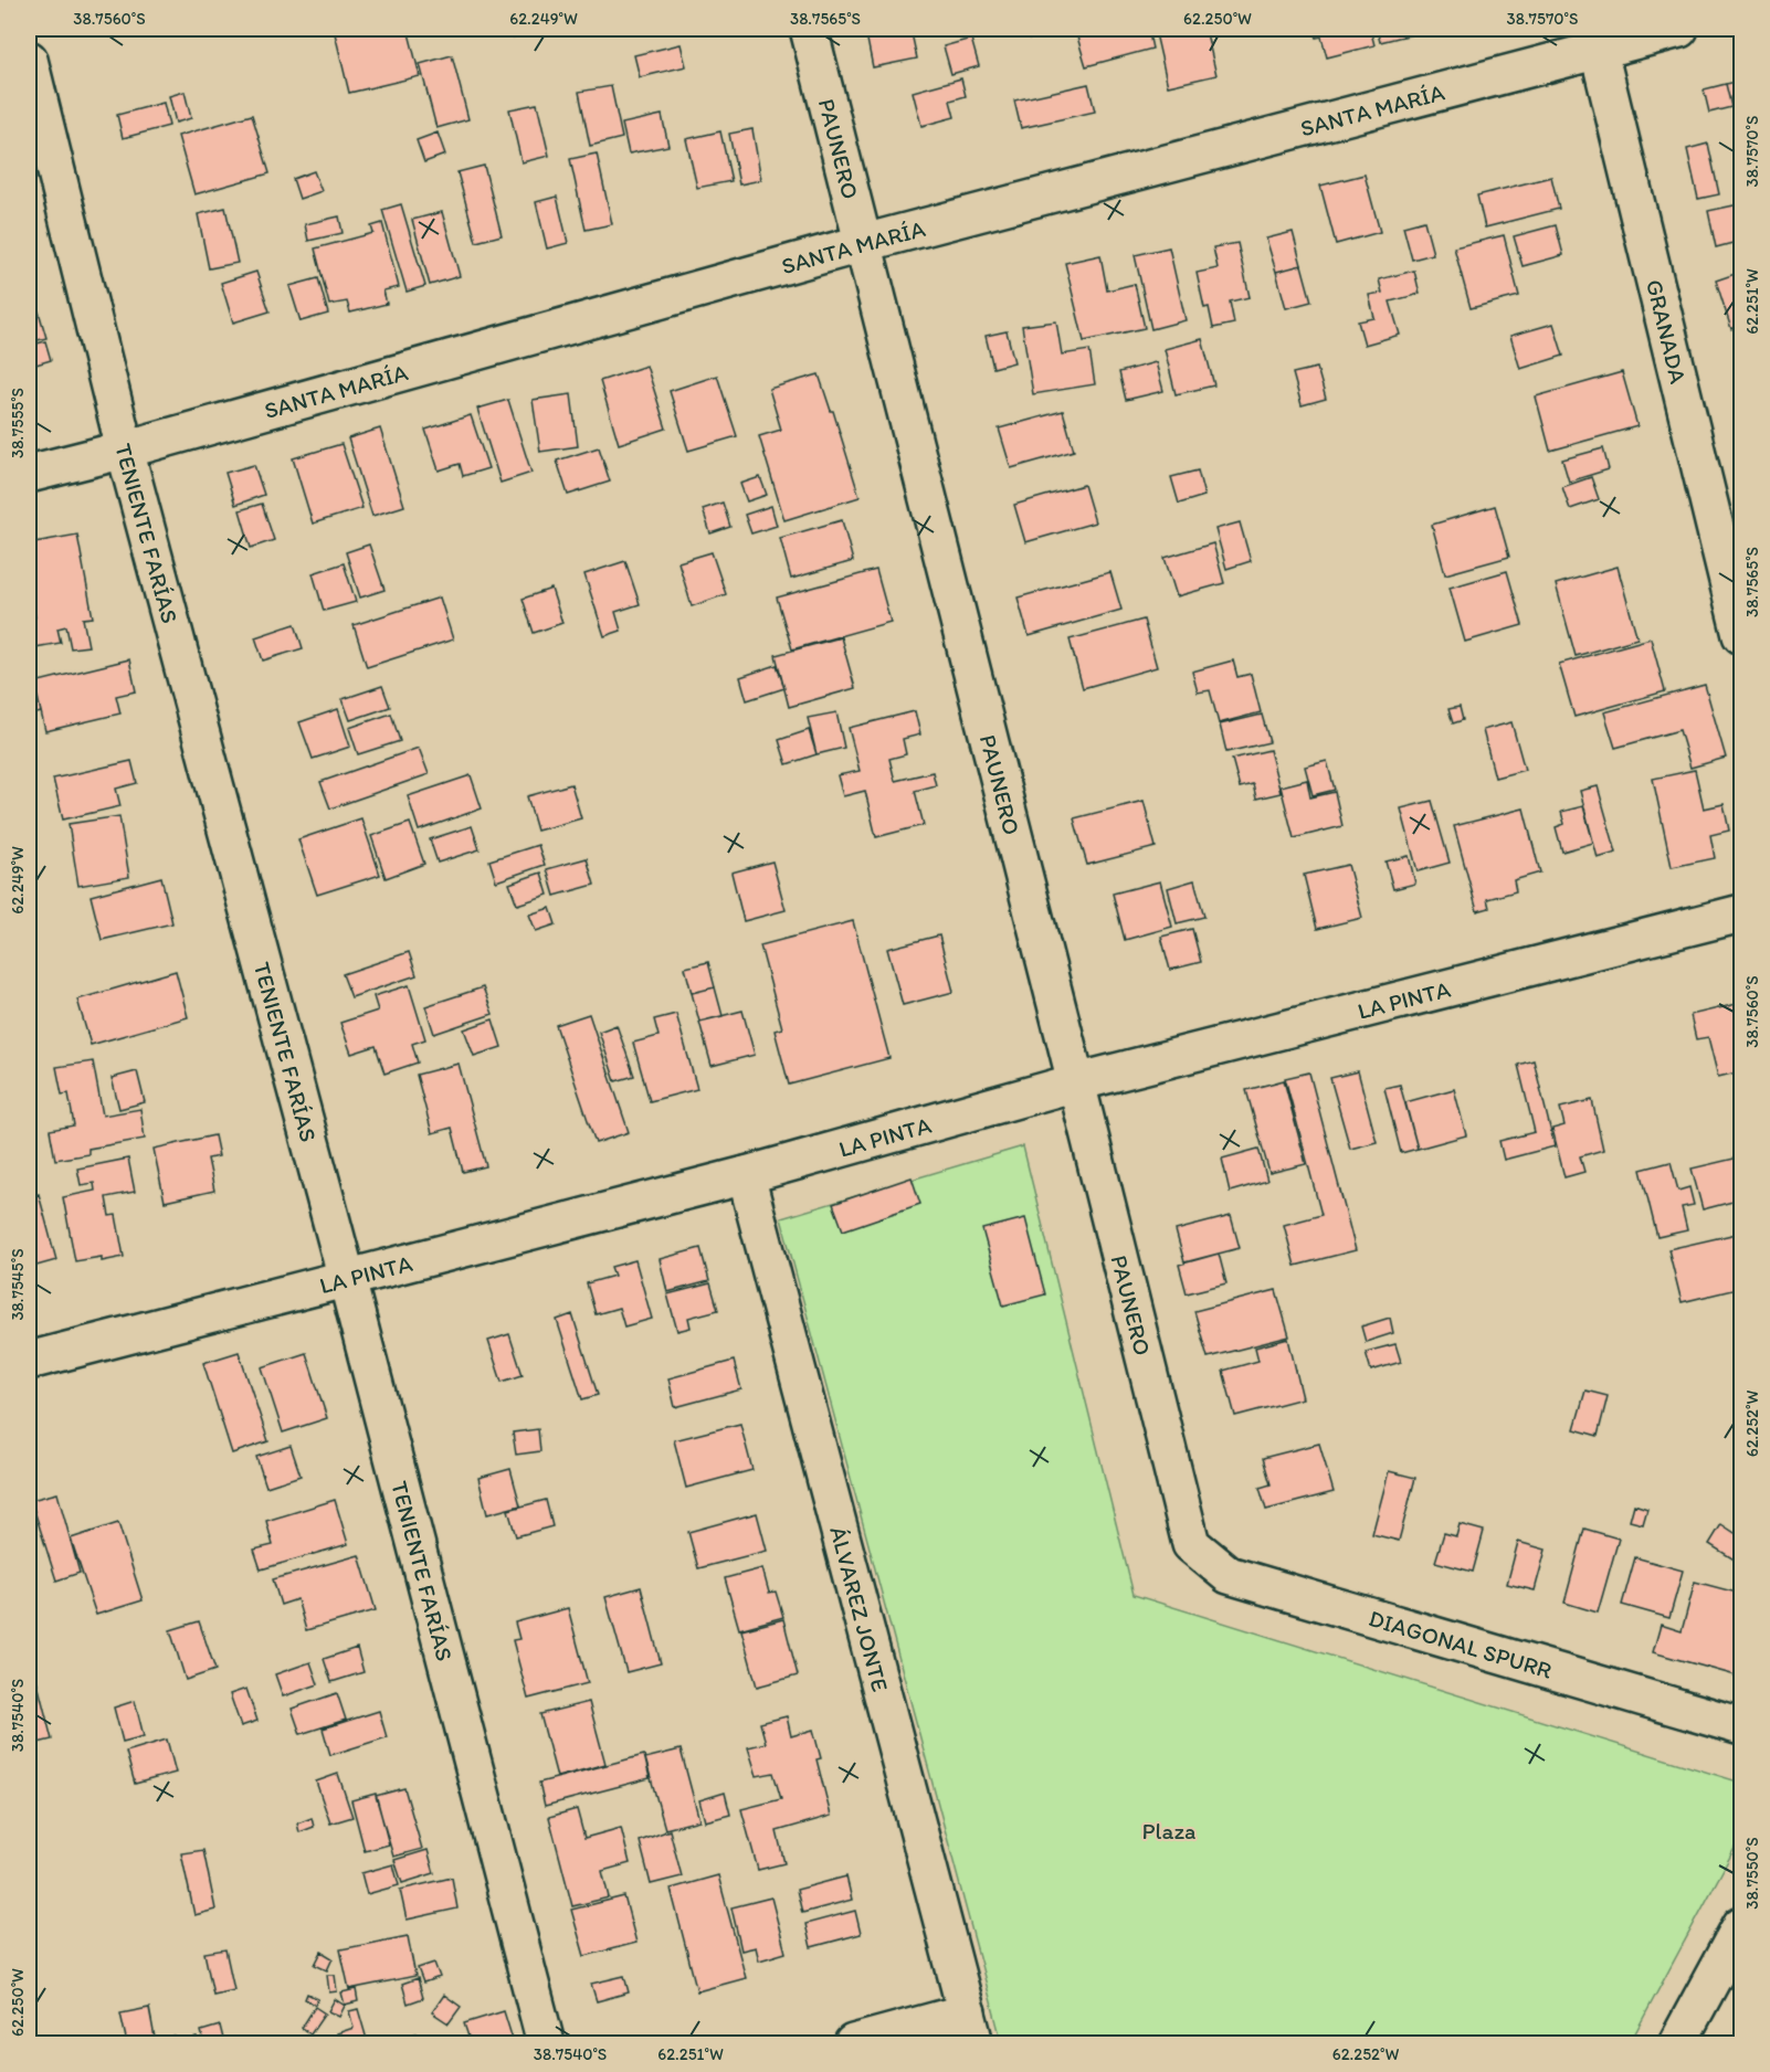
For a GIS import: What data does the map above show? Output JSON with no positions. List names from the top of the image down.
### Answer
{
  "streets": {
    "street": [
      "SANTA MARÍA",
      "PAUNERO",
      "GRANADA",
      "TENIENTE FARÍAS",
      "LA PINTA",
      "ÁLVAREZ JONTE",
      "DIAGONAL SPURR"
    ]
  },
  "crossings": [
    ["SANTA MARÍA", "PAUNERO"],
    ["SANTA MARÍA", "GRANADA"],
    ["SANTA MARÍA", "TENIENTE FARÍAS"],
    ["PAUNERO", "LA PINTA"],
    ["PAUNERO", "DIAGONAL SPURR"],
    ["TENIENTE FARÍAS", "LA PINTA"],
    ["LA PINTA", "ÁLVAREZ JONTE"]
  ],
  "parks": ["Plaza"],
  "coordinates": [
    "38.7560°S",
    "62.249°W",
    "38.7565°S",
    "62.250°W",
    "38.7570°S",
    "62.251°W",
    "38.7555°S",
    "38.7545°S",
    "62.252°W",
    "38.7540°S",
    "38.7550°S"
  ]
}
